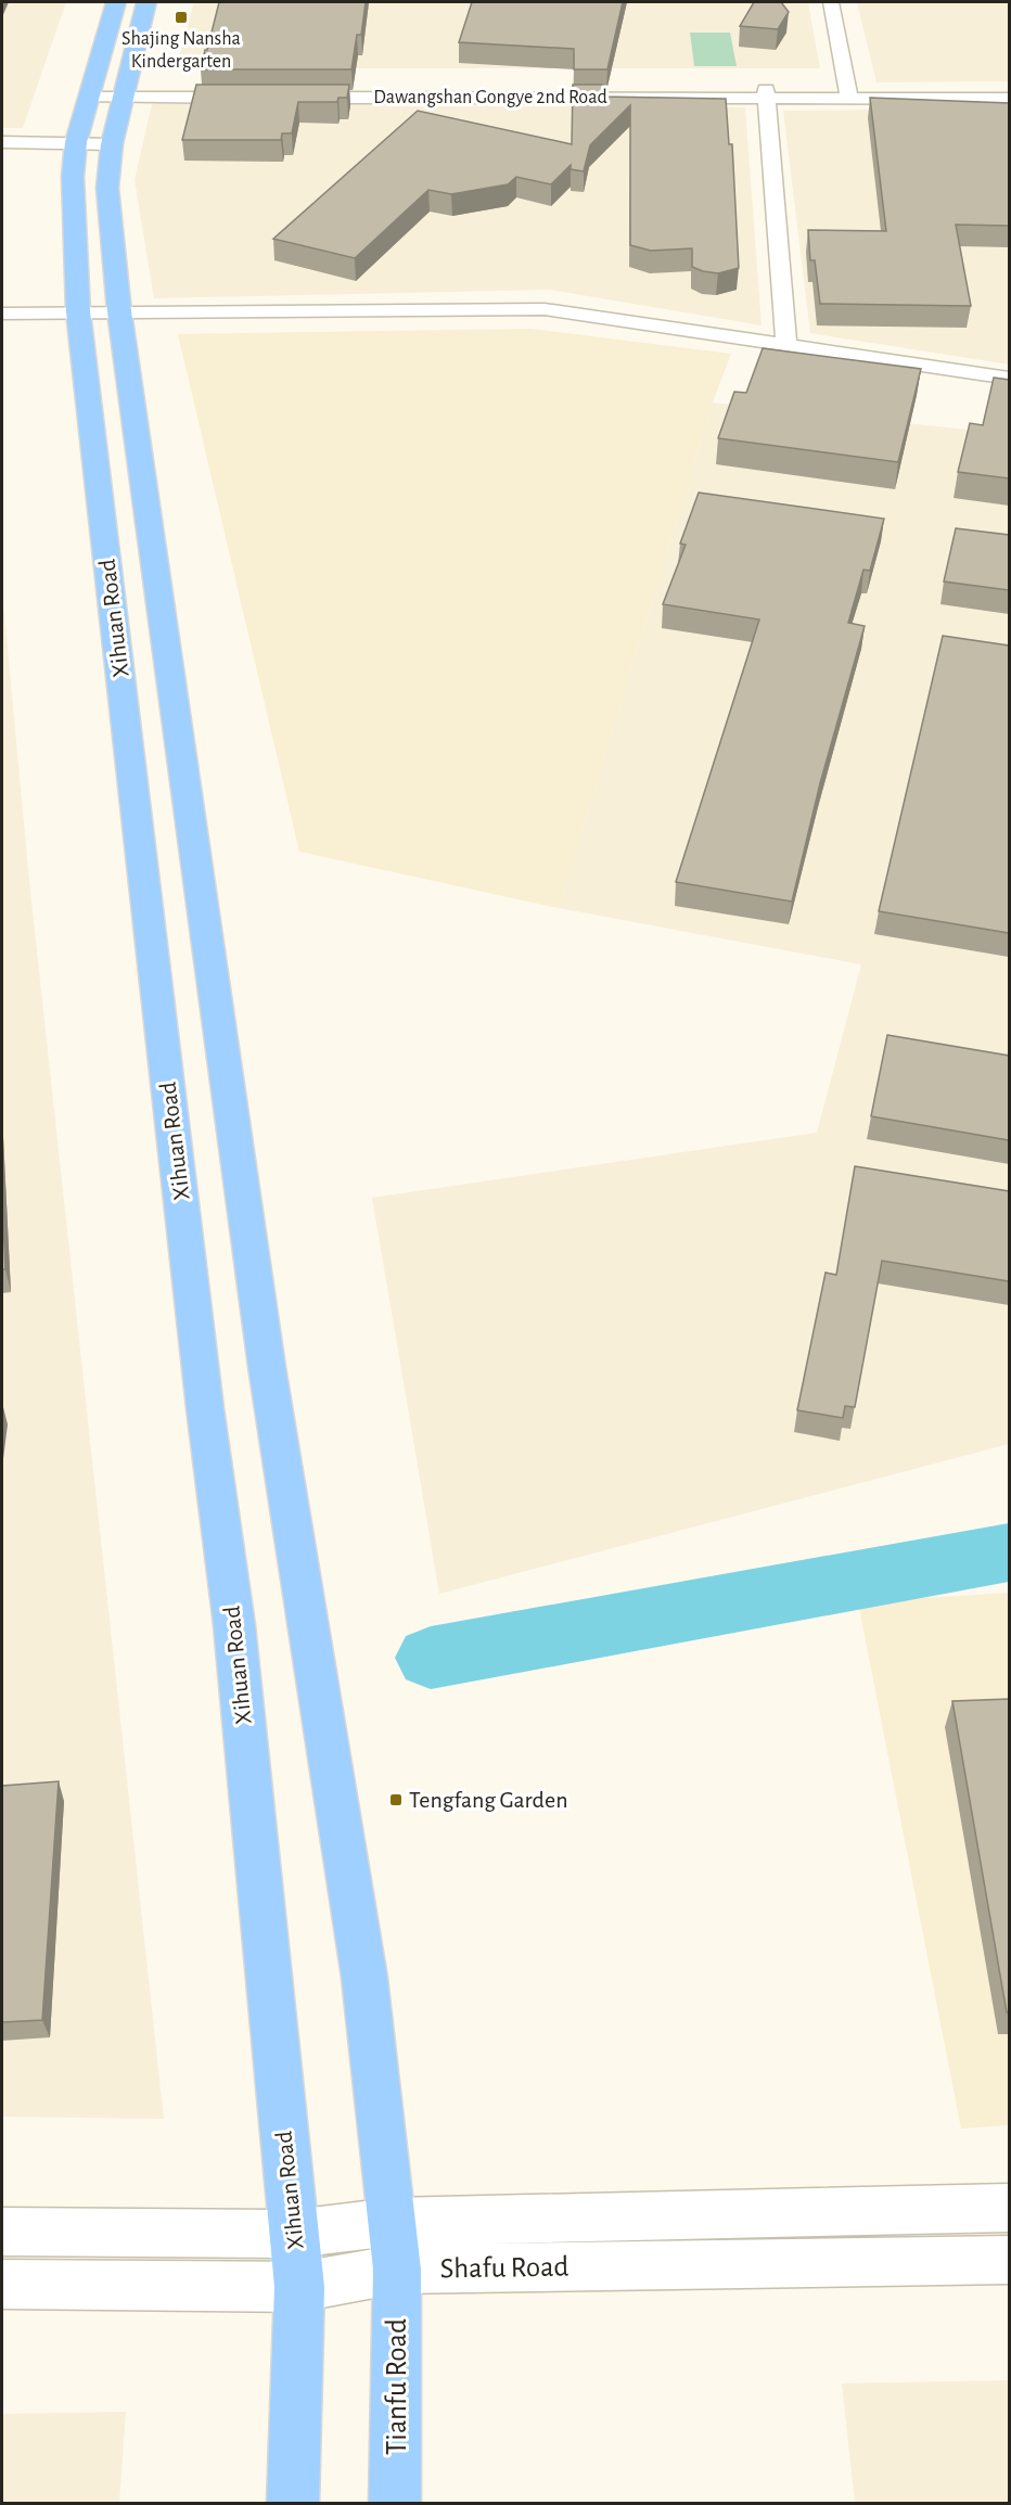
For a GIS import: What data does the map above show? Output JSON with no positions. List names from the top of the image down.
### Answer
{
  "streets": {
    "main road": ["Xihuan Road", "Tianfu Road"],
    "street": ["Dawangshan Gongye 2nd Road", "Shafu Road"]
  },
  "crossings": [
    ["Xihuan Road", "Shafu Road"],
    ["Xihuan Road", "Tianfu Road"],
    ["Shafu Road", "Tianfu Road"]
  ],
  "places": {
    "transit": ["Shajing Nansha Kindergarten", "Tengfang Garden"]
  }
}
